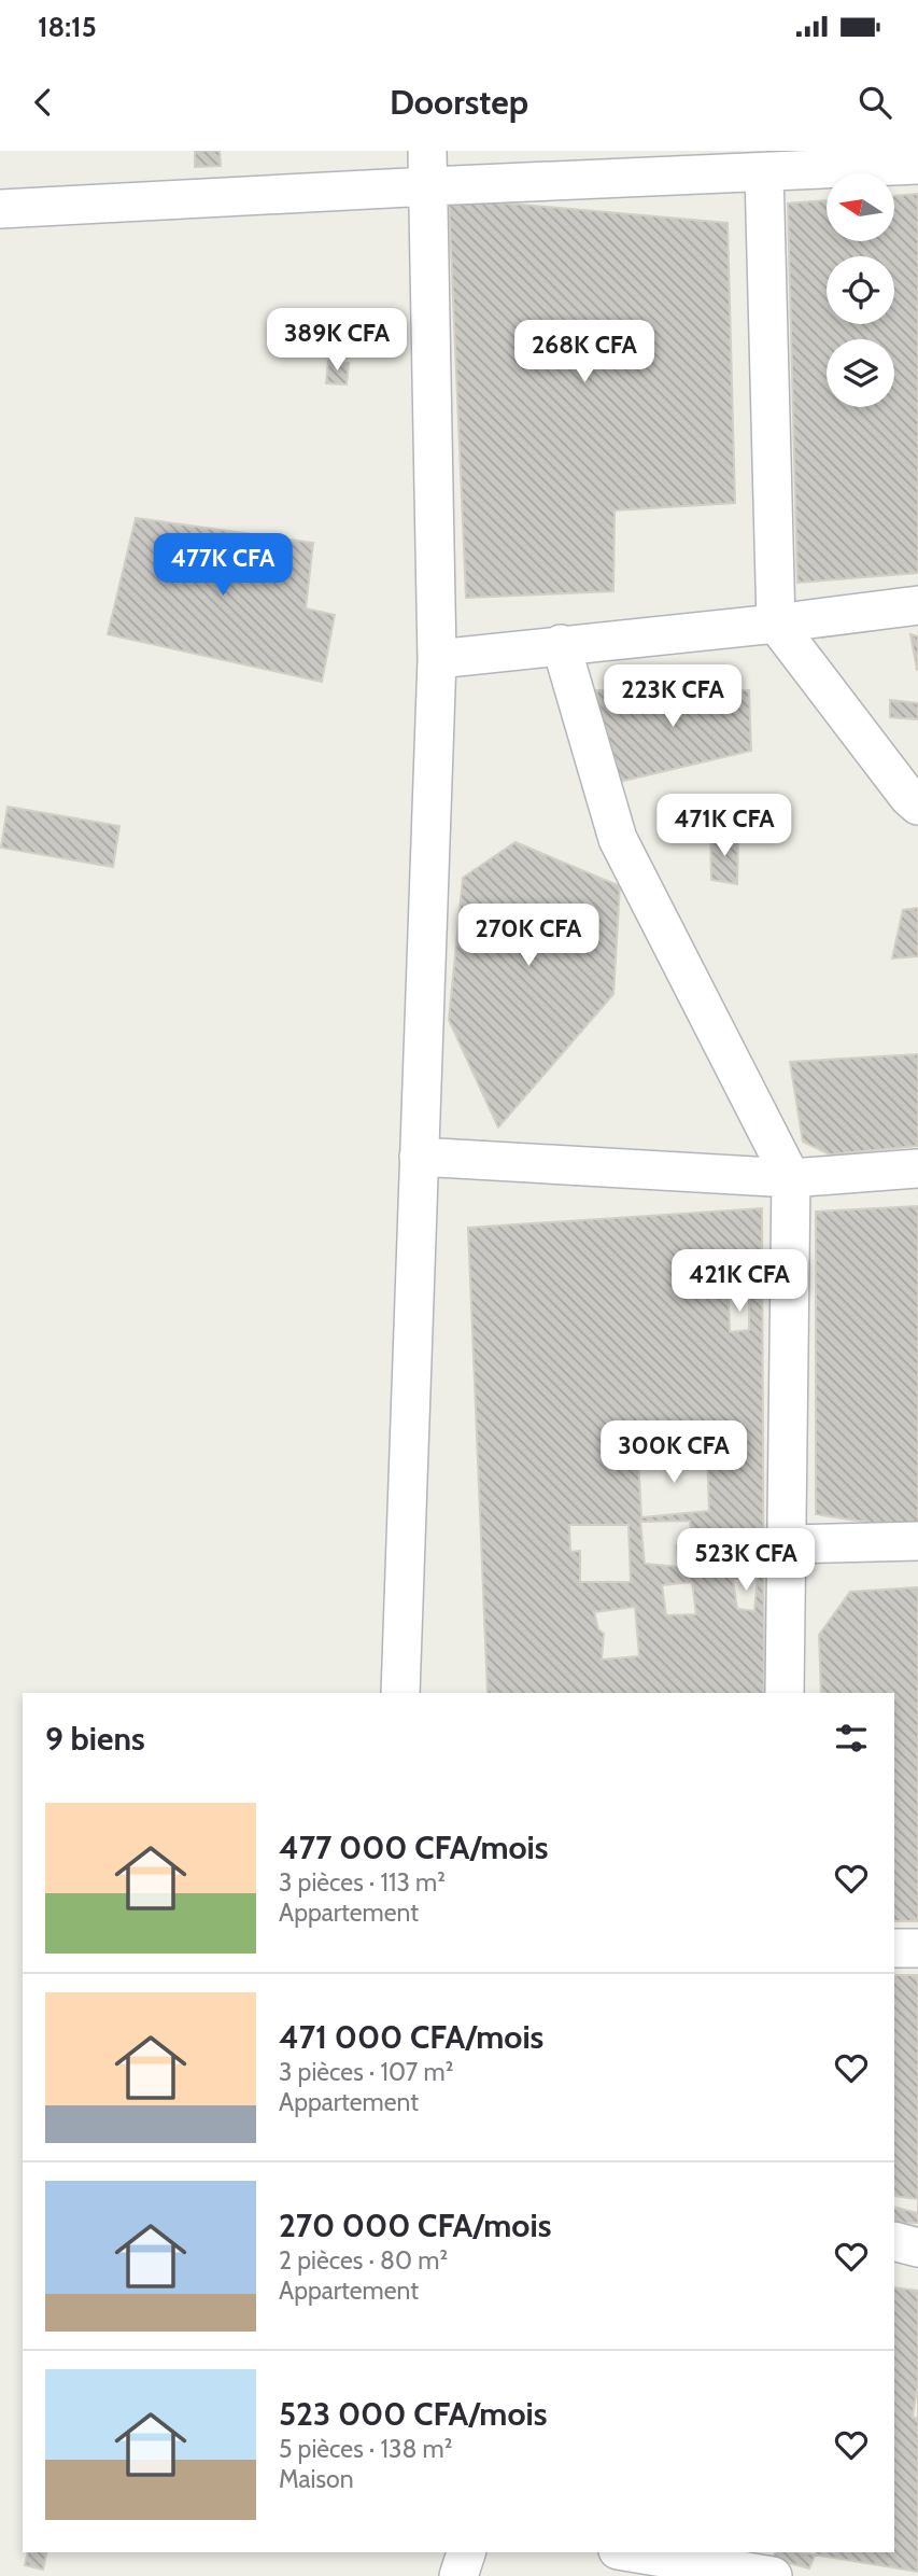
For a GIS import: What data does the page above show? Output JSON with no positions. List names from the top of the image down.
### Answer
{
  "north": "left",
  "page": {
    "status": "18:15",
    "header": "Doorstep",
    "price": [
      "389K CFA",
      "268K CFA",
      "477K CFA",
      "223K CFA",
      "471K CFA",
      "270K CFA",
      "421K CFA",
      "300K CFA",
      "523K CFA"
    ],
    "heading": "9 biens",
    "list": [
      {
        "name": "477 000 CFA/mois",
        "note": "3 pièces · 113 m² · Appartement"
      },
      {
        "name": "471 000 CFA/mois",
        "note": "3 pièces · 107 m² · Appartement"
      },
      {
        "name": "270 000 CFA/mois",
        "note": "2 pièces · 80 m² · Appartement"
      },
      {
        "name": "523 000 CFA/mois",
        "note": "5 pièces · 138 m² · Maison"
      }
    ]
  }
}
